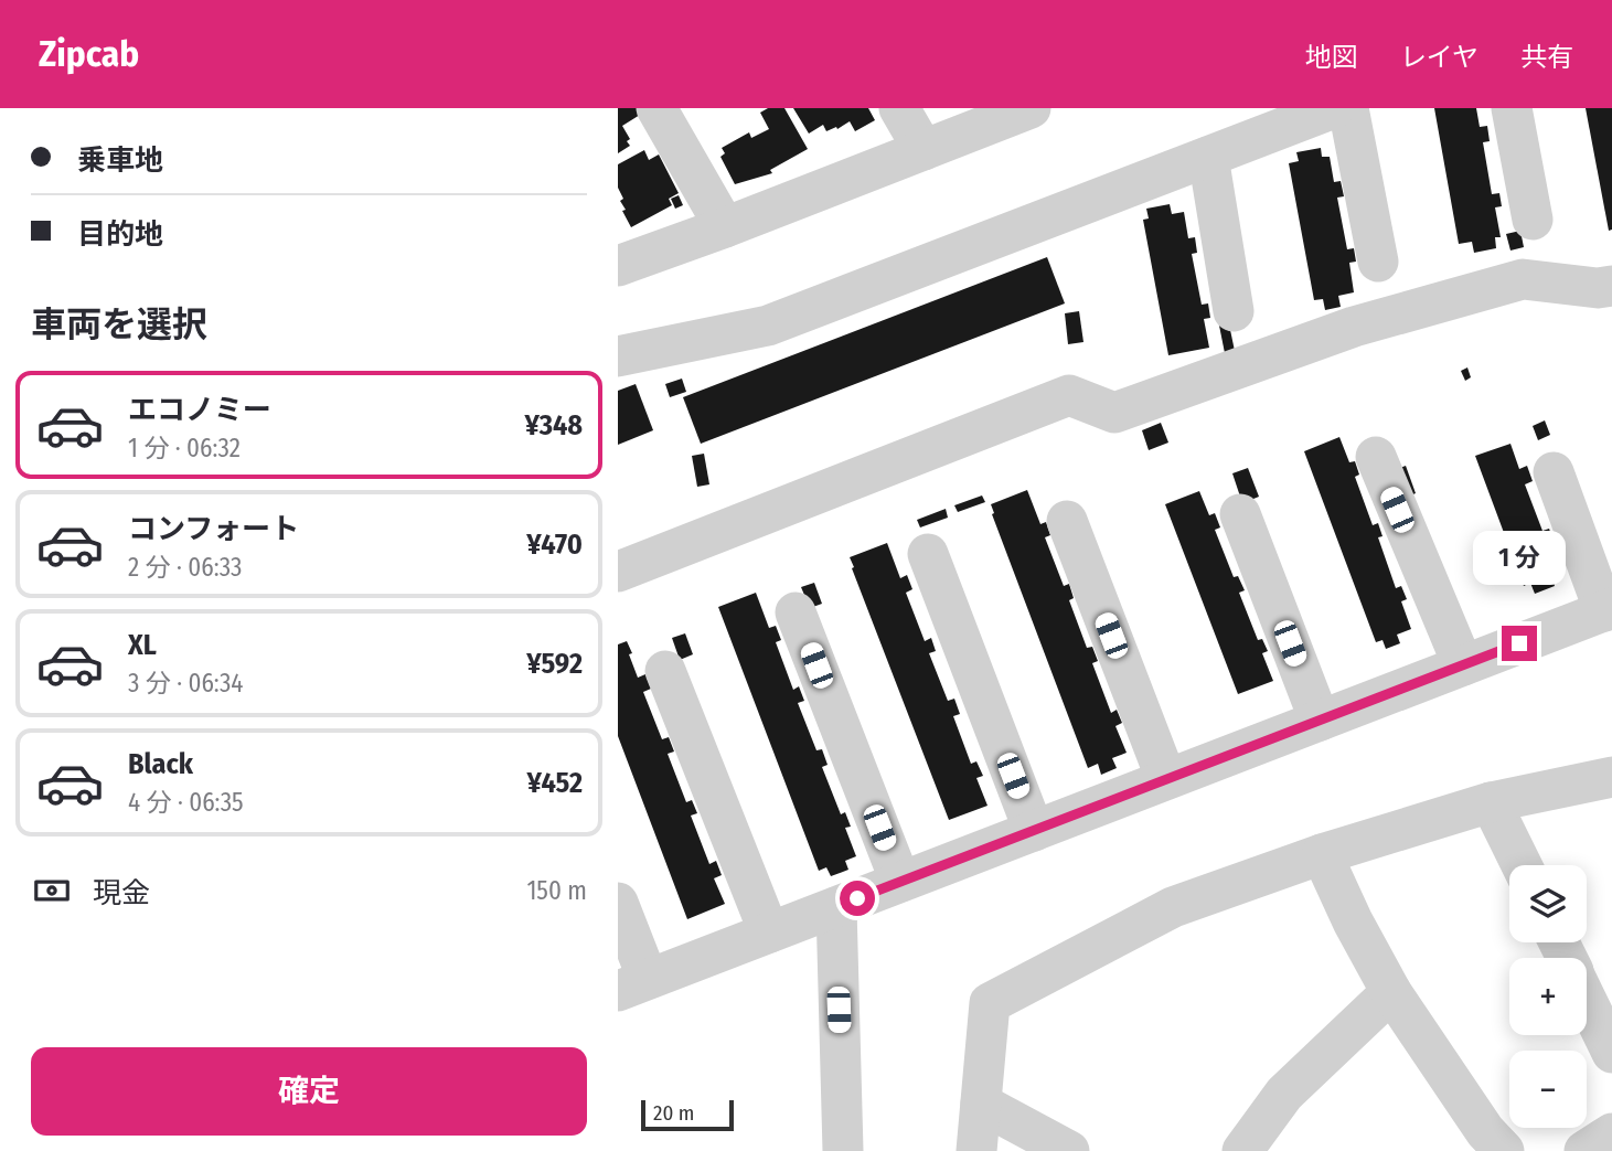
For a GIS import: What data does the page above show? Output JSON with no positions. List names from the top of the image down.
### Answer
{
  "scale_bar": "20 m",
  "page": {
    "header": "Zipcab",
    "nav": ["地図", "レイヤ", "共有"],
    "banner": ["乗車地", "目的地"],
    "heading": "車両を選択",
    "list": [
      {
        "name": "エコノミー",
        "note": "1 分 · 06:32",
        "value": "¥348"
      },
      {
        "name": "コンフォート",
        "note": "2 分 · 06:33",
        "value": "¥470"
      },
      {
        "name": "XL",
        "note": "3 分 · 06:34",
        "value": "¥592"
      },
      {
        "name": "Black",
        "note": "4 分 · 06:35",
        "value": "¥452"
      }
    ],
    "bubble": "1 分",
    "pay": ["現金", "150 m"],
    "map_buttons": ["+", "−"],
    "buttons": "確定",
    "scale": "20 m"
  }
}
